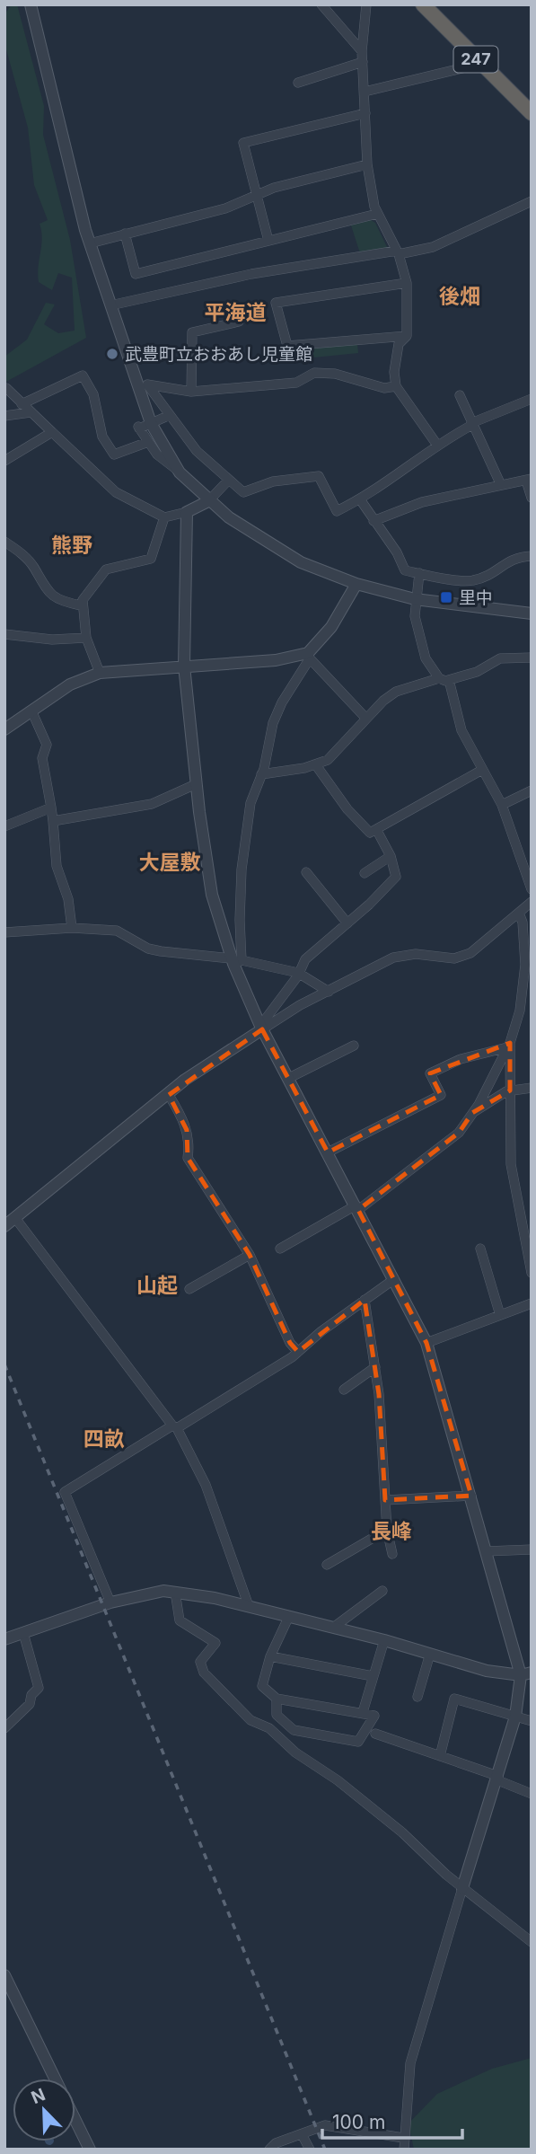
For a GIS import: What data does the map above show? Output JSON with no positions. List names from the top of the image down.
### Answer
{
  "streets": {
    "highway": ["247"]
  },
  "districts": [
    "後畑",
    "平海道",
    "熊野",
    "大屋敷",
    "山起",
    "四畝",
    "長峰"
  ],
  "places": {
    "other": ["武豊町立おおあし児童館"],
    "transit": ["里中"]
  },
  "scale_bar": "100 m",
  "north": "top left"
}
